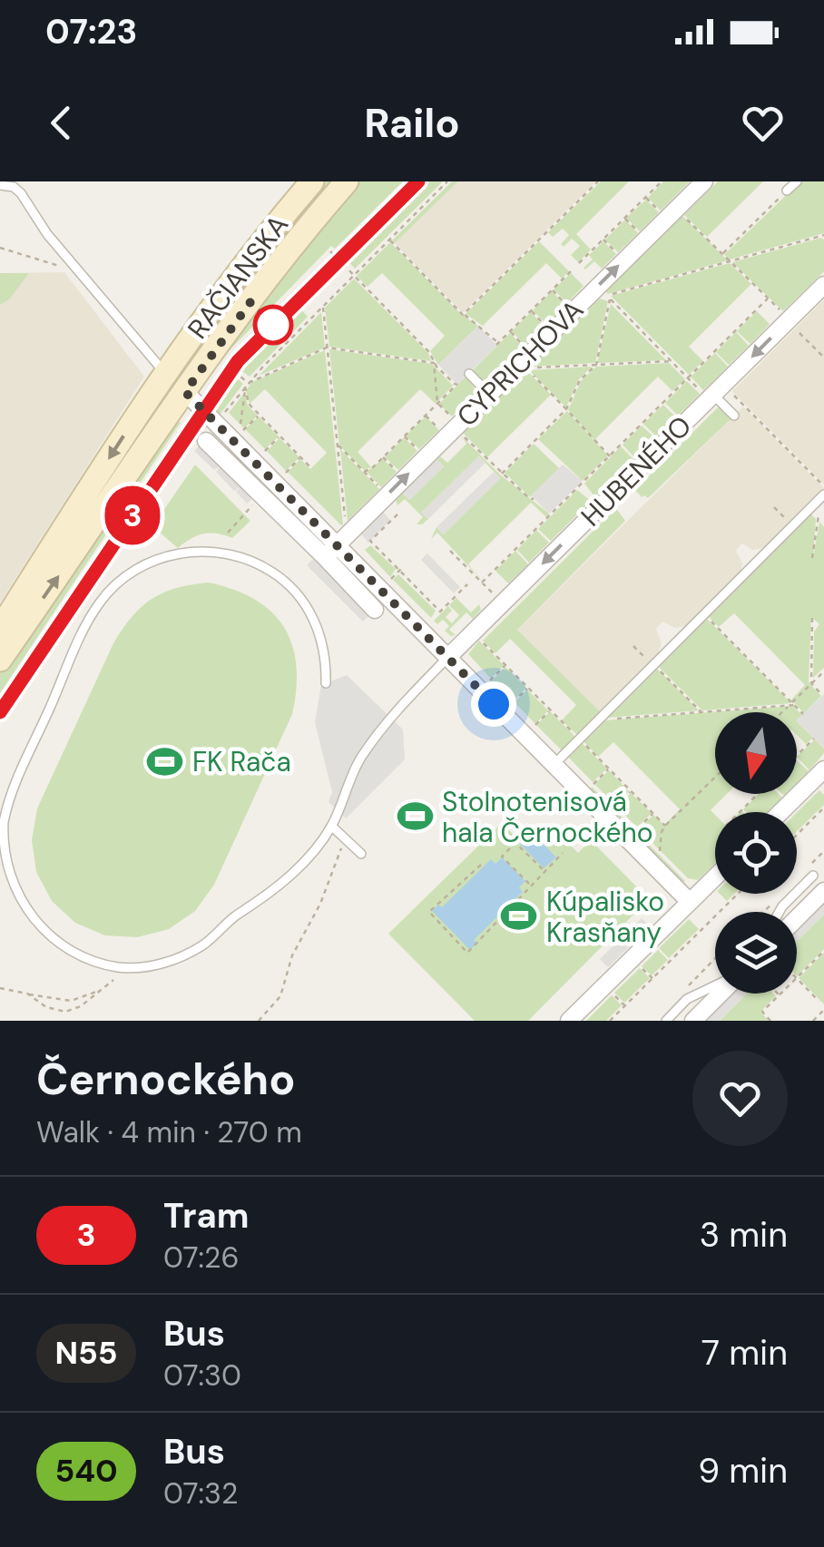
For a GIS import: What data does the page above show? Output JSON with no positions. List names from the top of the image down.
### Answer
{
  "streets": {
    "main road": ["RAČIANSKA"],
    "street": ["CYPRICHOVA", "HUBENÉHO"]
  },
  "one_way": ["CYPRICHOVA", "HUBENÉHO"],
  "places": {
    "sports": ["FK Rača", "Stolnotenisová hala Černockého", "Kúpalisko Krasňany"]
  },
  "lines": ["tram line 3"],
  "north": "bottom",
  "page": {
    "status": "07:23",
    "header": "Railo",
    "on_map": "3",
    "heading": ["Černockého", "Walk · 4 min · 270 m"],
    "list": [
      {
        "mark": "3",
        "name": "Tram",
        "note": "07:26",
        "value": "3 min"
      },
      {
        "mark": "N55",
        "name": "Bus",
        "note": "07:30",
        "value": "7 min"
      },
      {
        "mark": "540",
        "name": "Bus",
        "note": "07:32",
        "value": "9 min"
      }
    ]
  }
}
